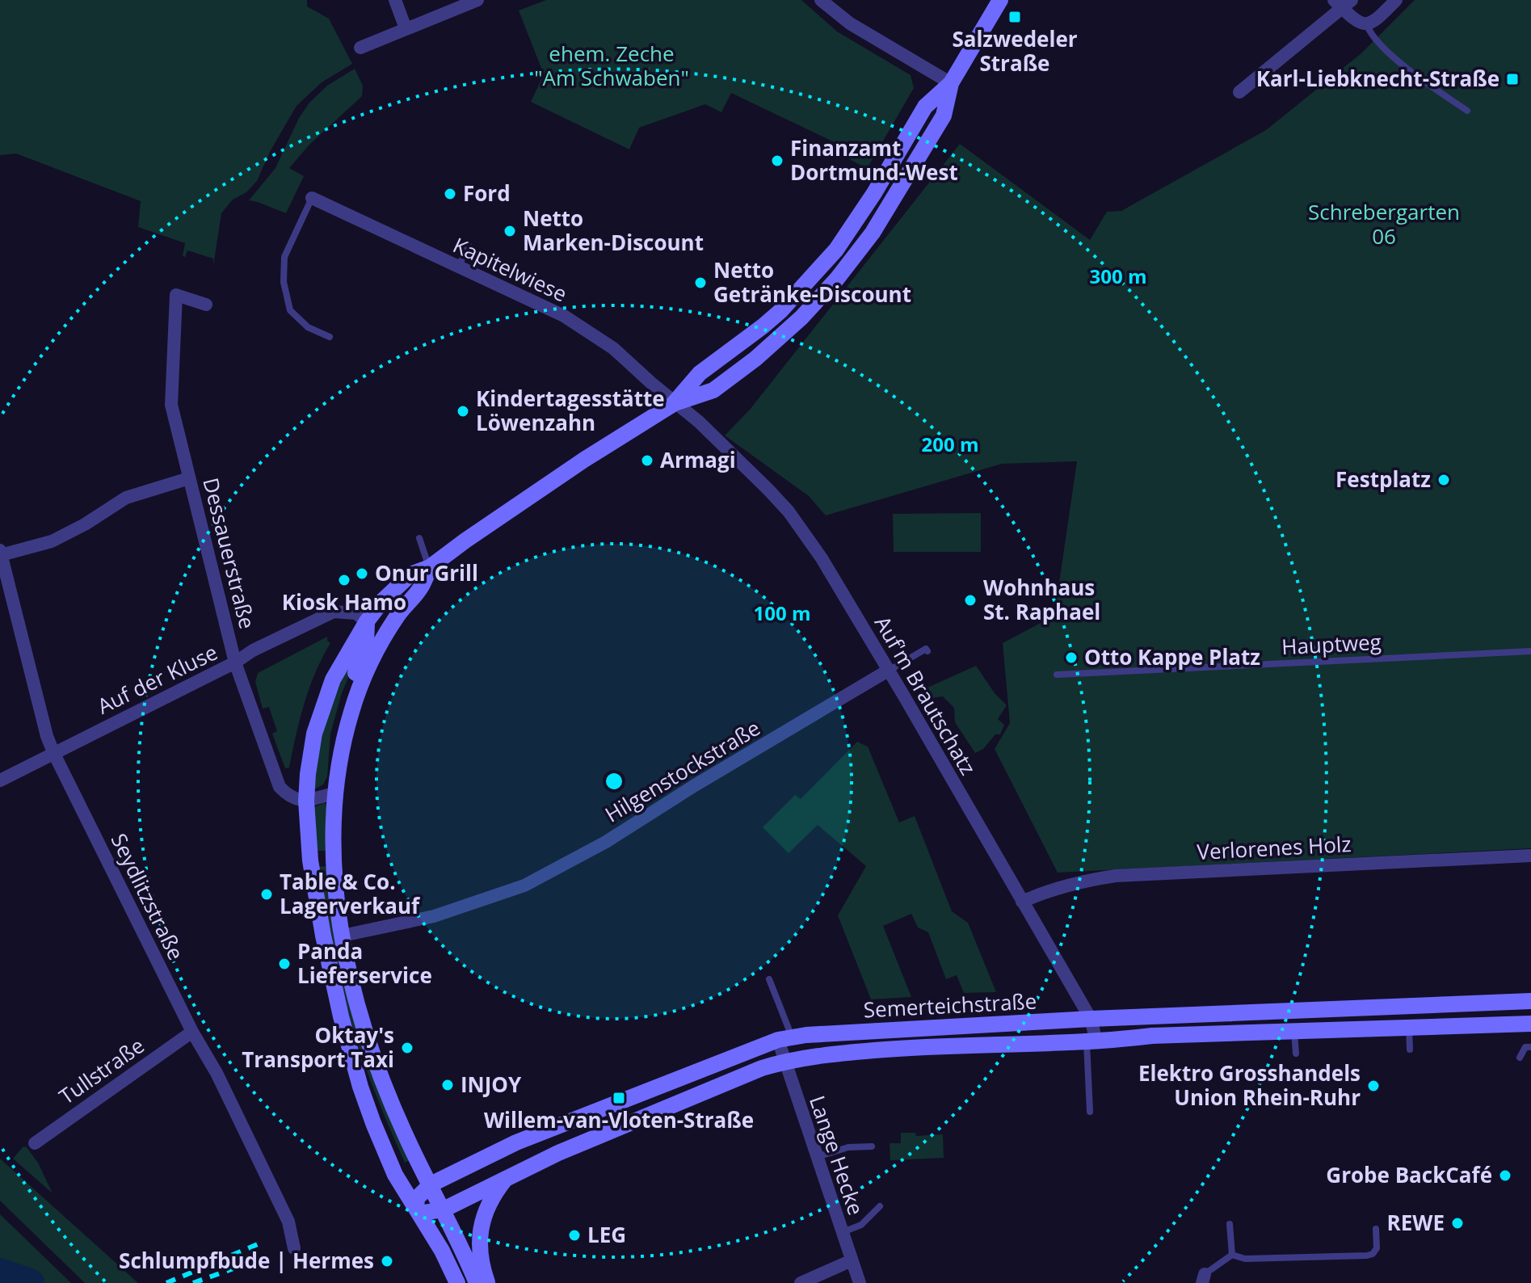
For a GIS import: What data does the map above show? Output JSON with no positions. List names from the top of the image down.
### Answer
{
  "streets": {
    "main road": ["Semerteichstraße"],
    "street": [
      "Kapitelwiese",
      "Dessauerstraße",
      "Auf der Kluse",
      "Auf'm Brautschatz",
      "Hilgenstockstraße",
      "Verlorenes Holz",
      "Seydlitzstraße",
      "Tullstraße",
      "Lange Hecke"
    ],
    "lane": ["Hauptweg"]
  },
  "crossings": [
    ["Kapitelwiese", "Auf'm Brautschatz"],
    ["Dessauerstraße", "Auf der Kluse"],
    ["Auf der Kluse", "Seydlitzstraße"],
    ["Auf'm Brautschatz", "Hilgenstockstraße"],
    ["Auf'm Brautschatz", "Verlorenes Holz"],
    ["Auf'm Brautschatz", "Semerteichstraße"],
    ["Seydlitzstraße", "Tullstraße"],
    ["Semerteichstraße", "Lange Hecke"]
  ],
  "parks": ["ehem. Zeche \"Am Schwaben\"", "Schrebergarten 06"],
  "places": {
    "transit": ["Salzwedeler Straße", "Karl-Liebknecht-Straße", "Willem-van-Vloten-Straße"],
    "other": [
      "Finanzamt Dortmund-West",
      "Ford",
      "Netto Marken-Discount",
      "Netto Getränke-Discount",
      "Kindertagesstätte Löwenzahn",
      "Armagi",
      "Festplatz",
      "Onur Grill",
      "Kiosk Hamo",
      "Wohnhaus St. Raphael",
      "Otto Kappe Platz",
      "Table & Co. Lagerverkauf",
      "Panda Lieferservice",
      "Oktay's Transport Taxi",
      "INJOY",
      "Elektro Grosshandels Union Rhein-Ruhr",
      "Grobe BackCafé",
      "REWE",
      "LEG",
      "Schlumpfbude | Hermes"
    ]
  },
  "rings": ["300 m", "200 m", "100 m"]
}
